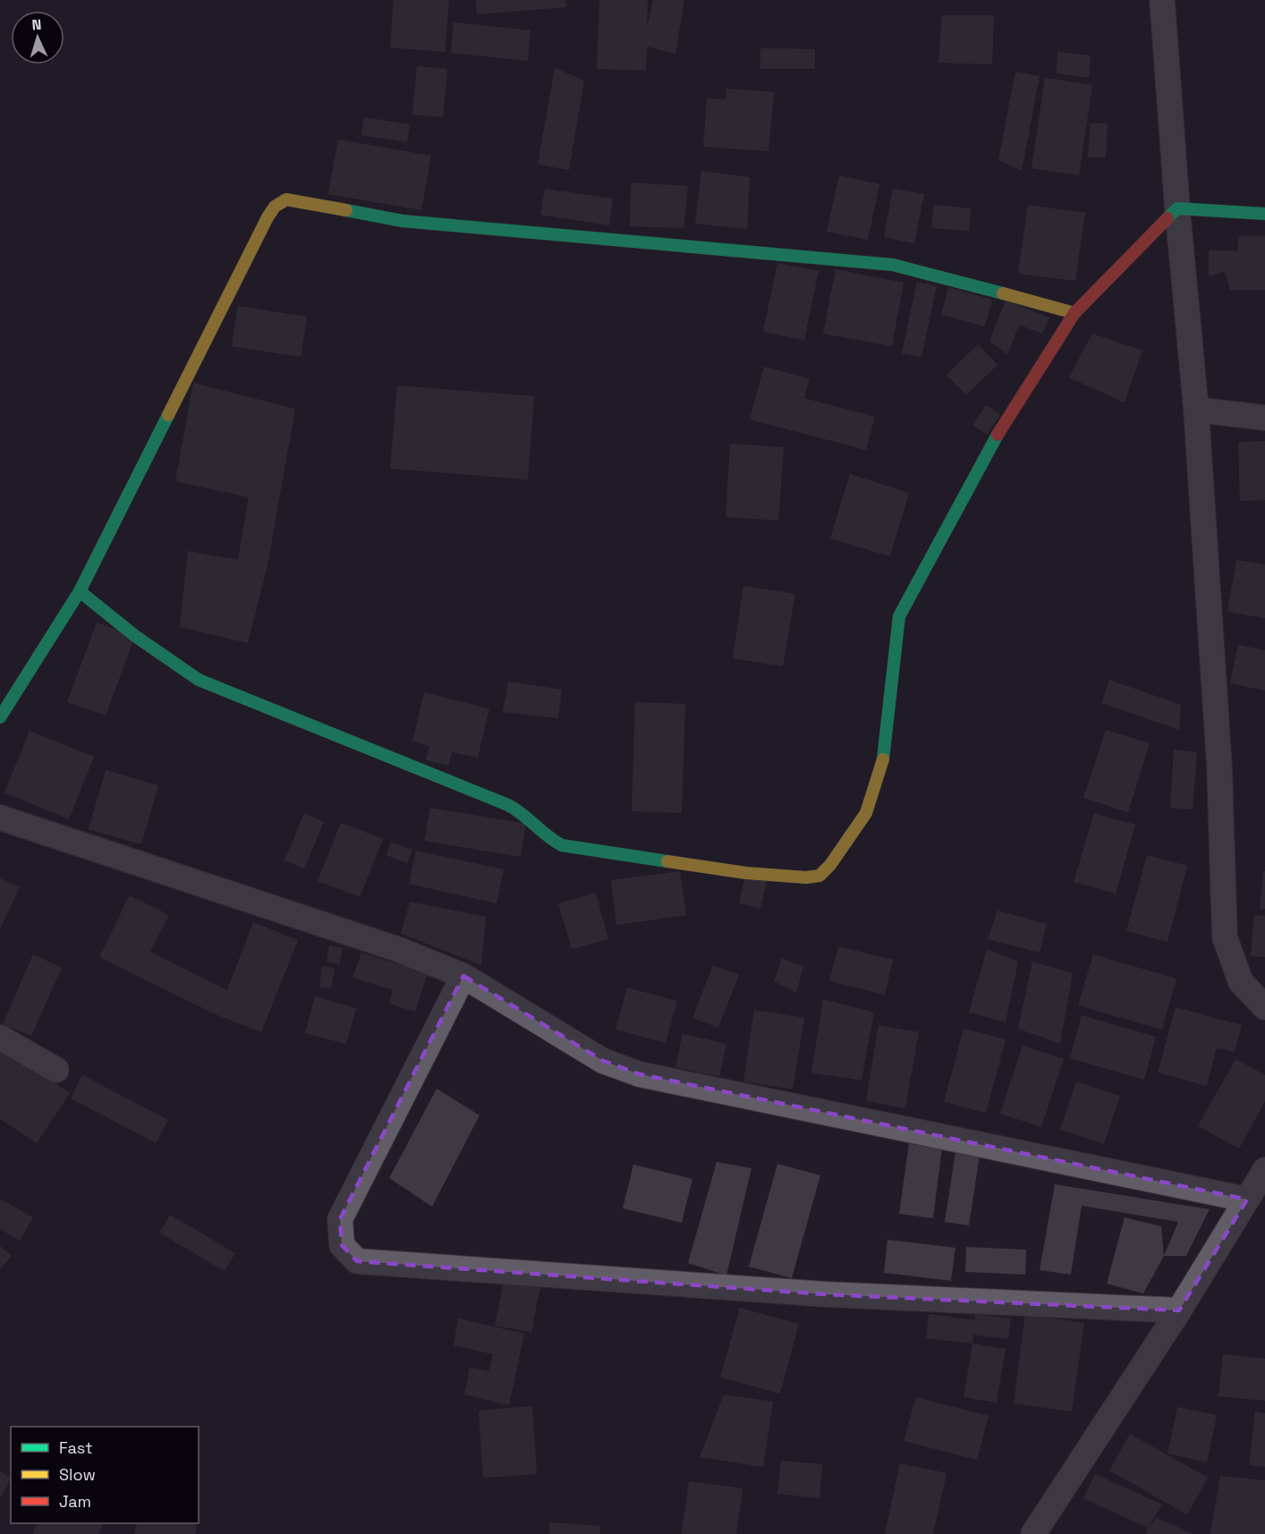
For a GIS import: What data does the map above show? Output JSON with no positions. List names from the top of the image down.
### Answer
{
  "legend": ["Fast", "Slow", "Jam"],
  "north": "top"
}
